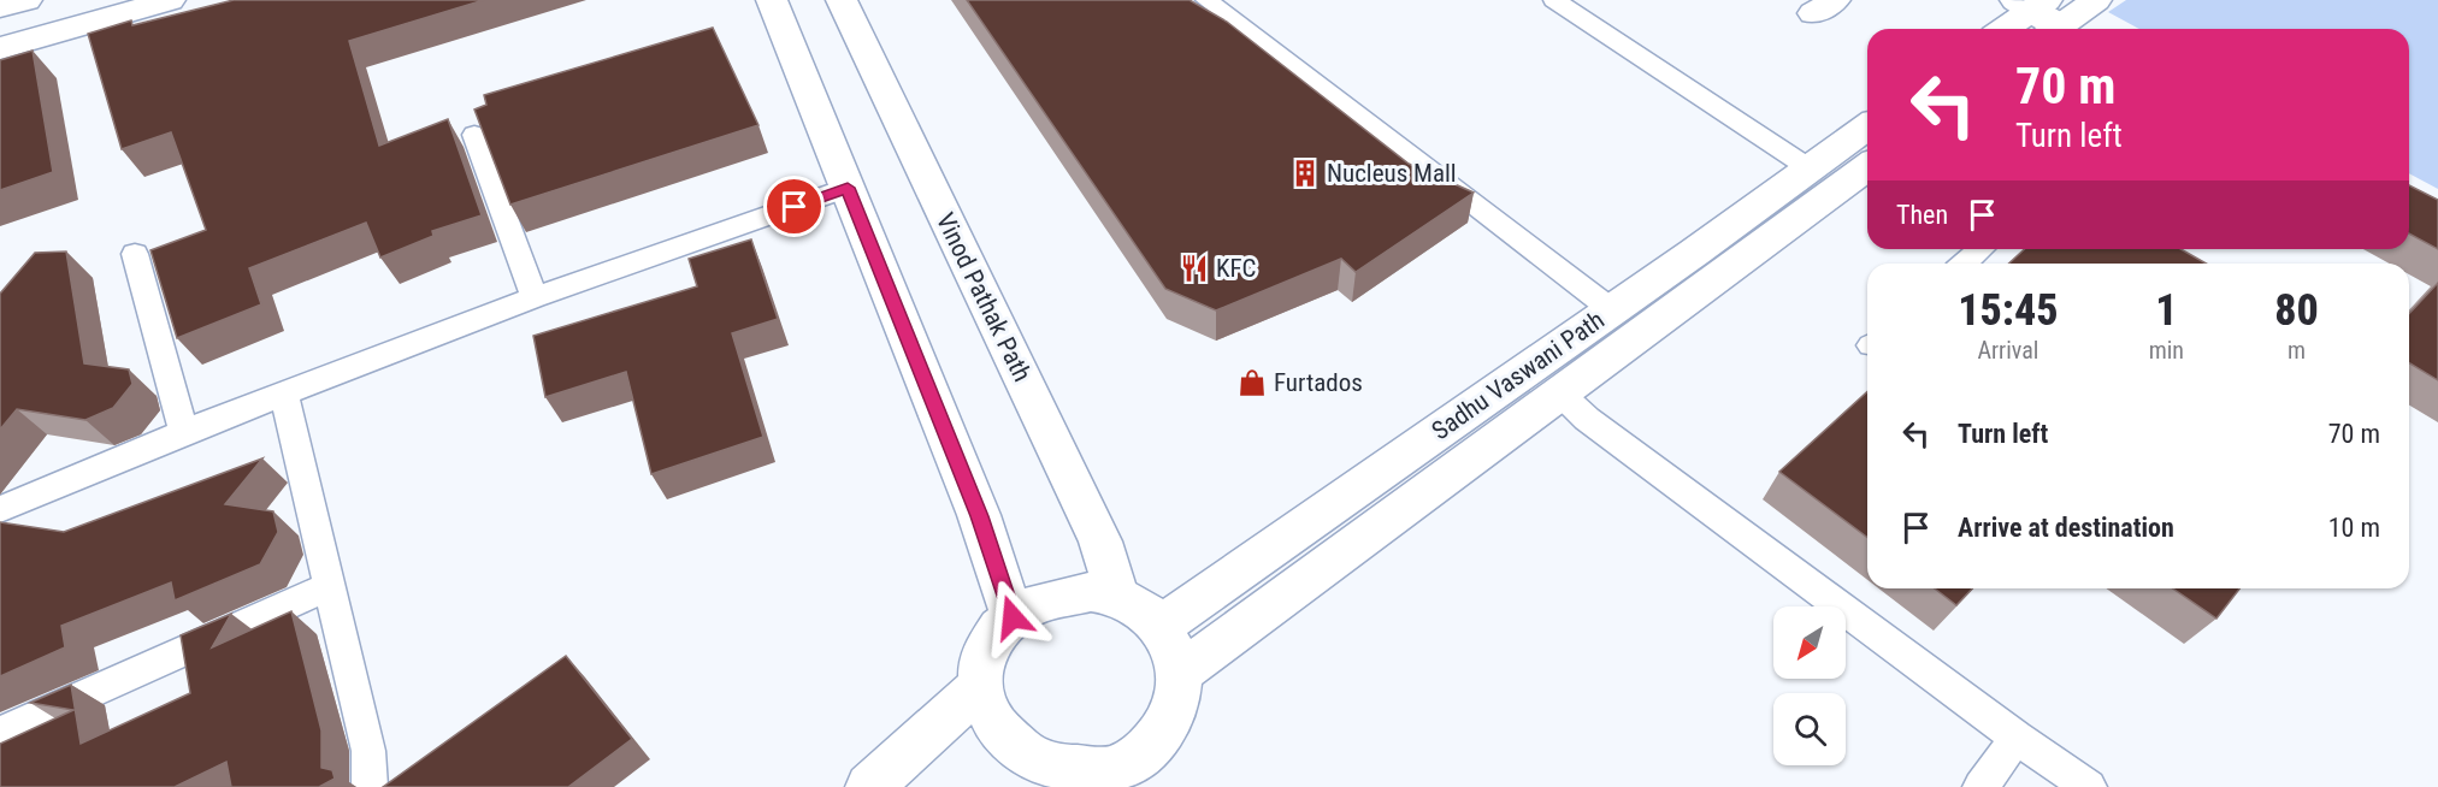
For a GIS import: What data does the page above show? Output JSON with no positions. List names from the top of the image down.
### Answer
{
  "streets": {
    "main road": ["Vinod Pathak Path", "Sadhu Vaswani Path"]
  },
  "crossings": [
    ["Vinod Pathak Path", "Sadhu Vaswani Path"]
  ],
  "places": {
    "building": ["Nucleus Mall"],
    "restaurant": ["KFC"],
    "shop": ["Furtados"]
  },
  "north": "bottom left",
  "page": {
    "turn": ["70 m", "Turn left"],
    "then": "Then",
    "eta": [
      "15:45",
      "Arrival",
      "1",
      "min",
      "80",
      "m"
    ],
    "list": [
      {
        "name": "Turn left",
        "value": "70 m"
      },
      {
        "name": "Arrive at destination",
        "value": "10 m"
      }
    ]
  }
}
